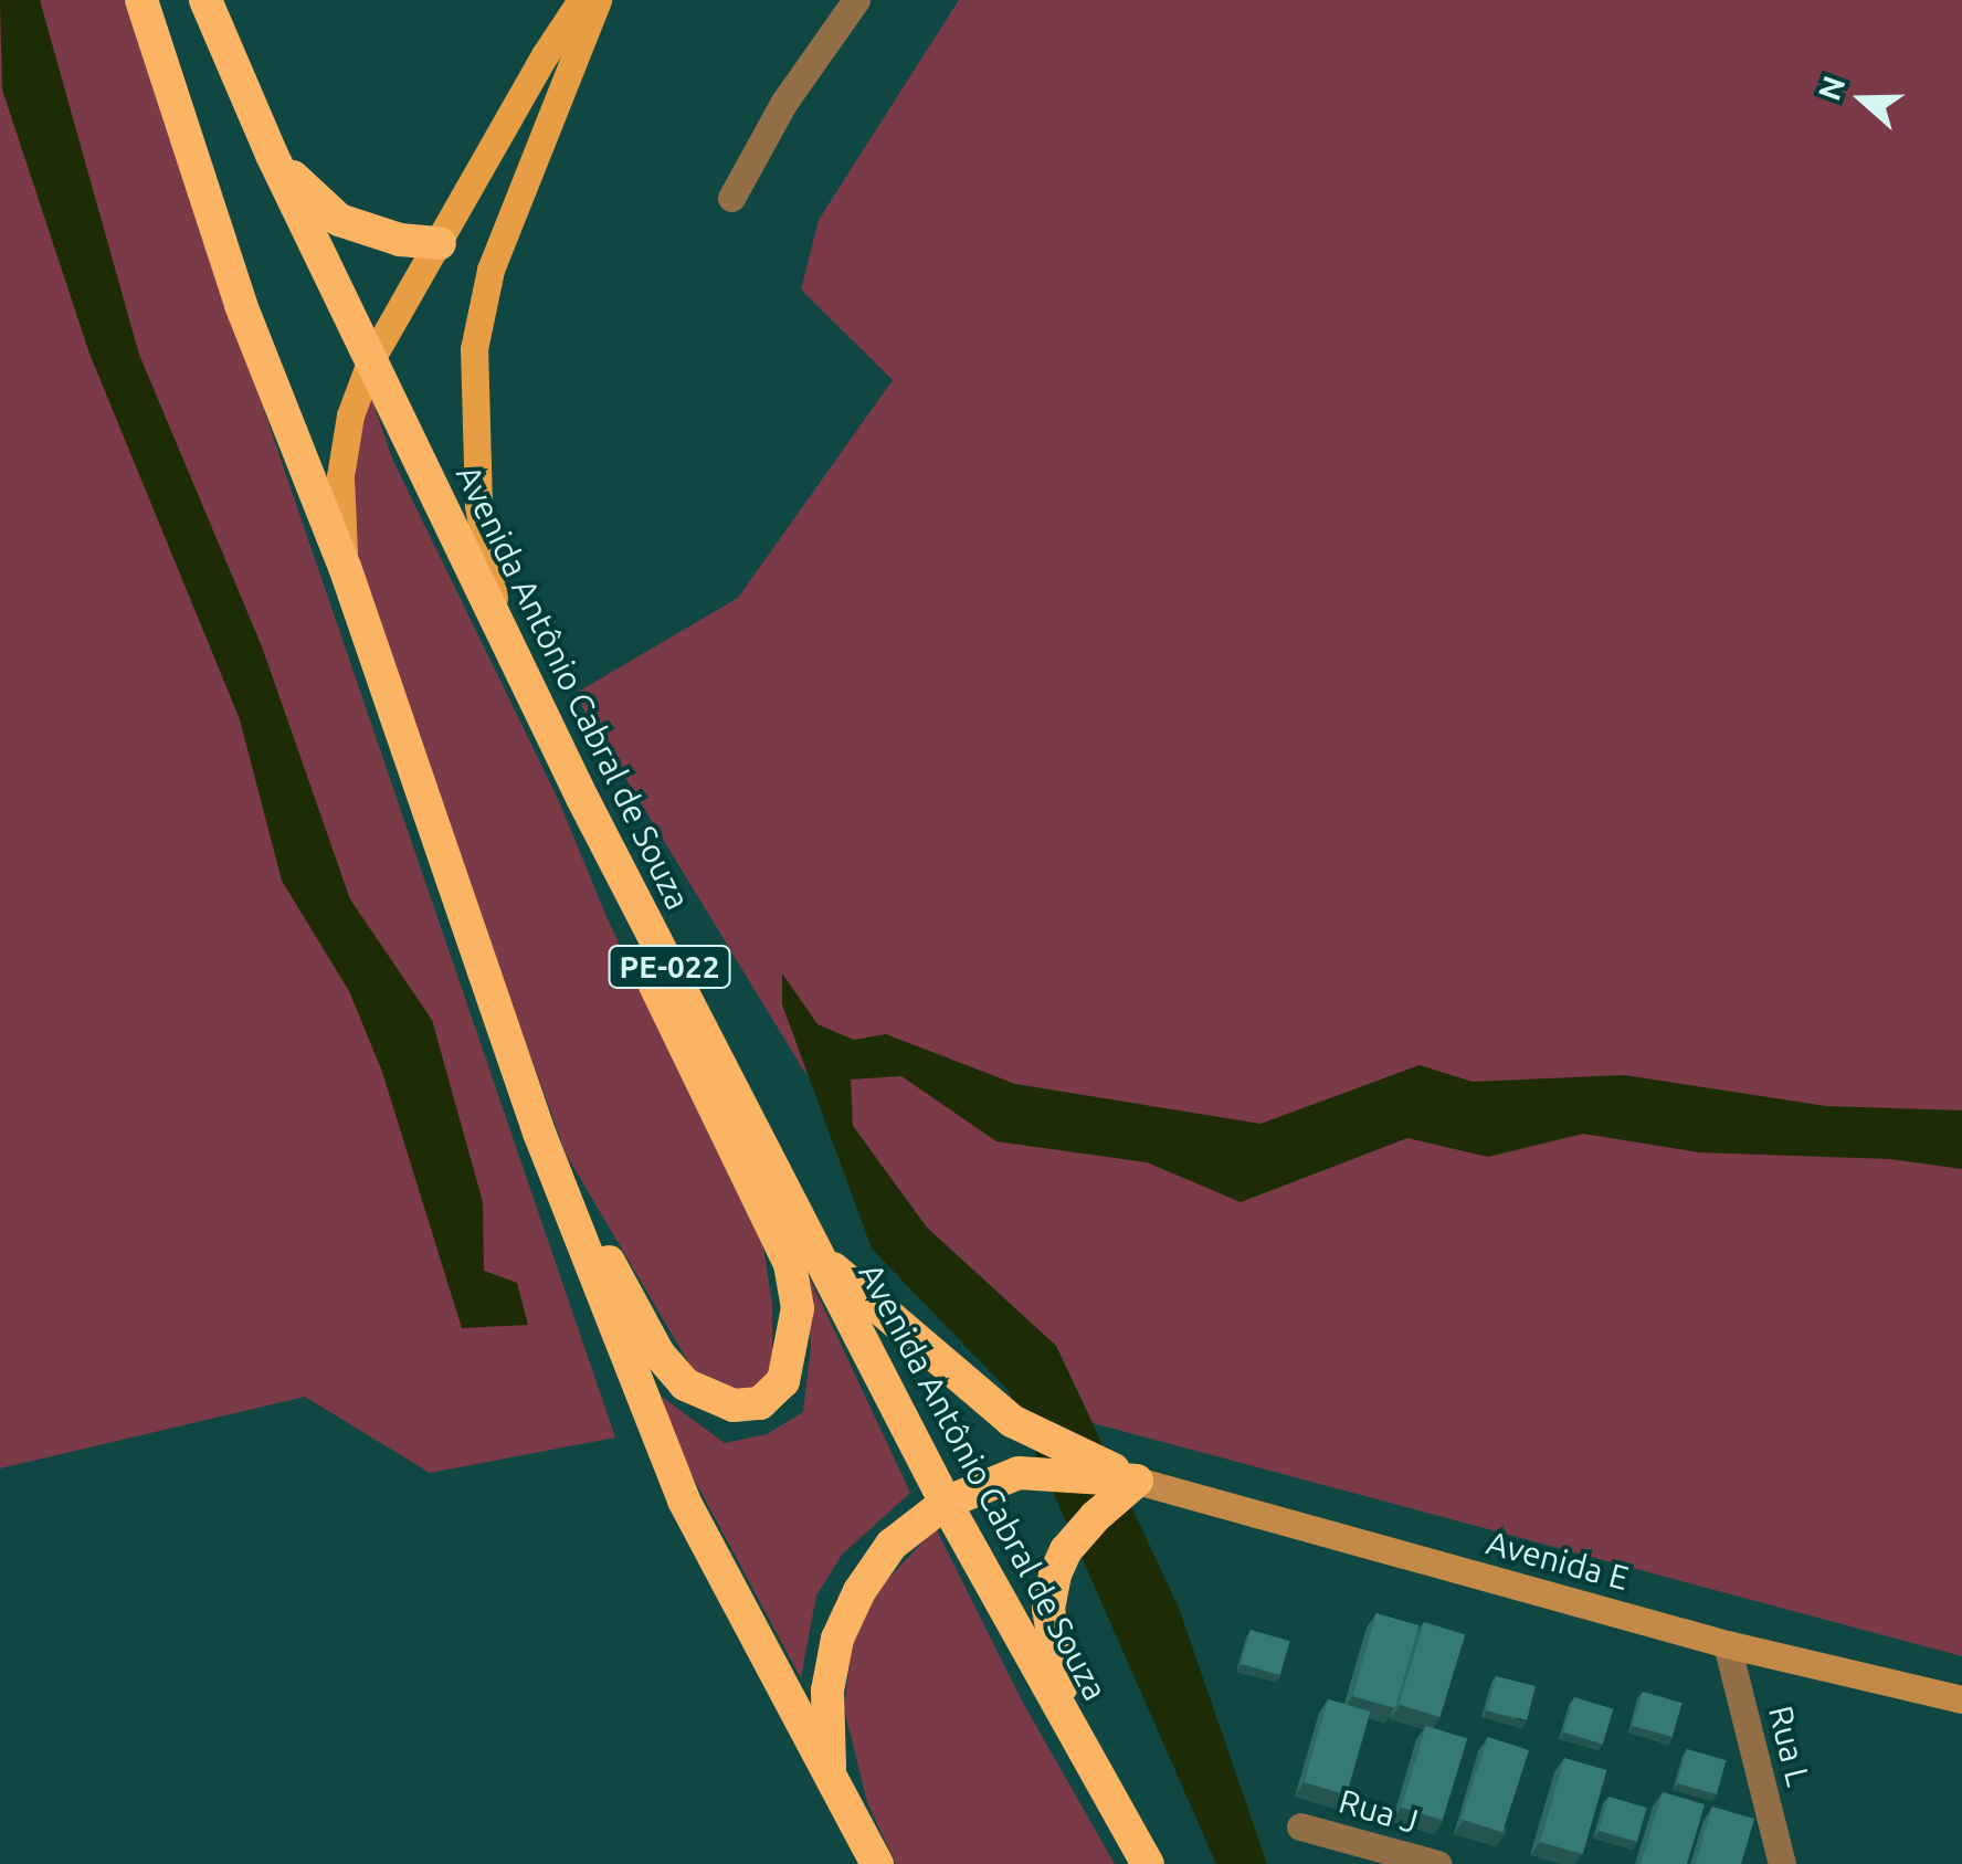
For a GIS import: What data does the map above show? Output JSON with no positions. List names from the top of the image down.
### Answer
{
  "streets": {
    "highway": ["Avenida Antônio Cabral de Souza", "PE-022"],
    "main road": ["Avenida E"],
    "street": ["Rua L", "Rua J"]
  },
  "crossings": [
    ["Avenida E", "Rua L"]
  ],
  "north": "left"
}
